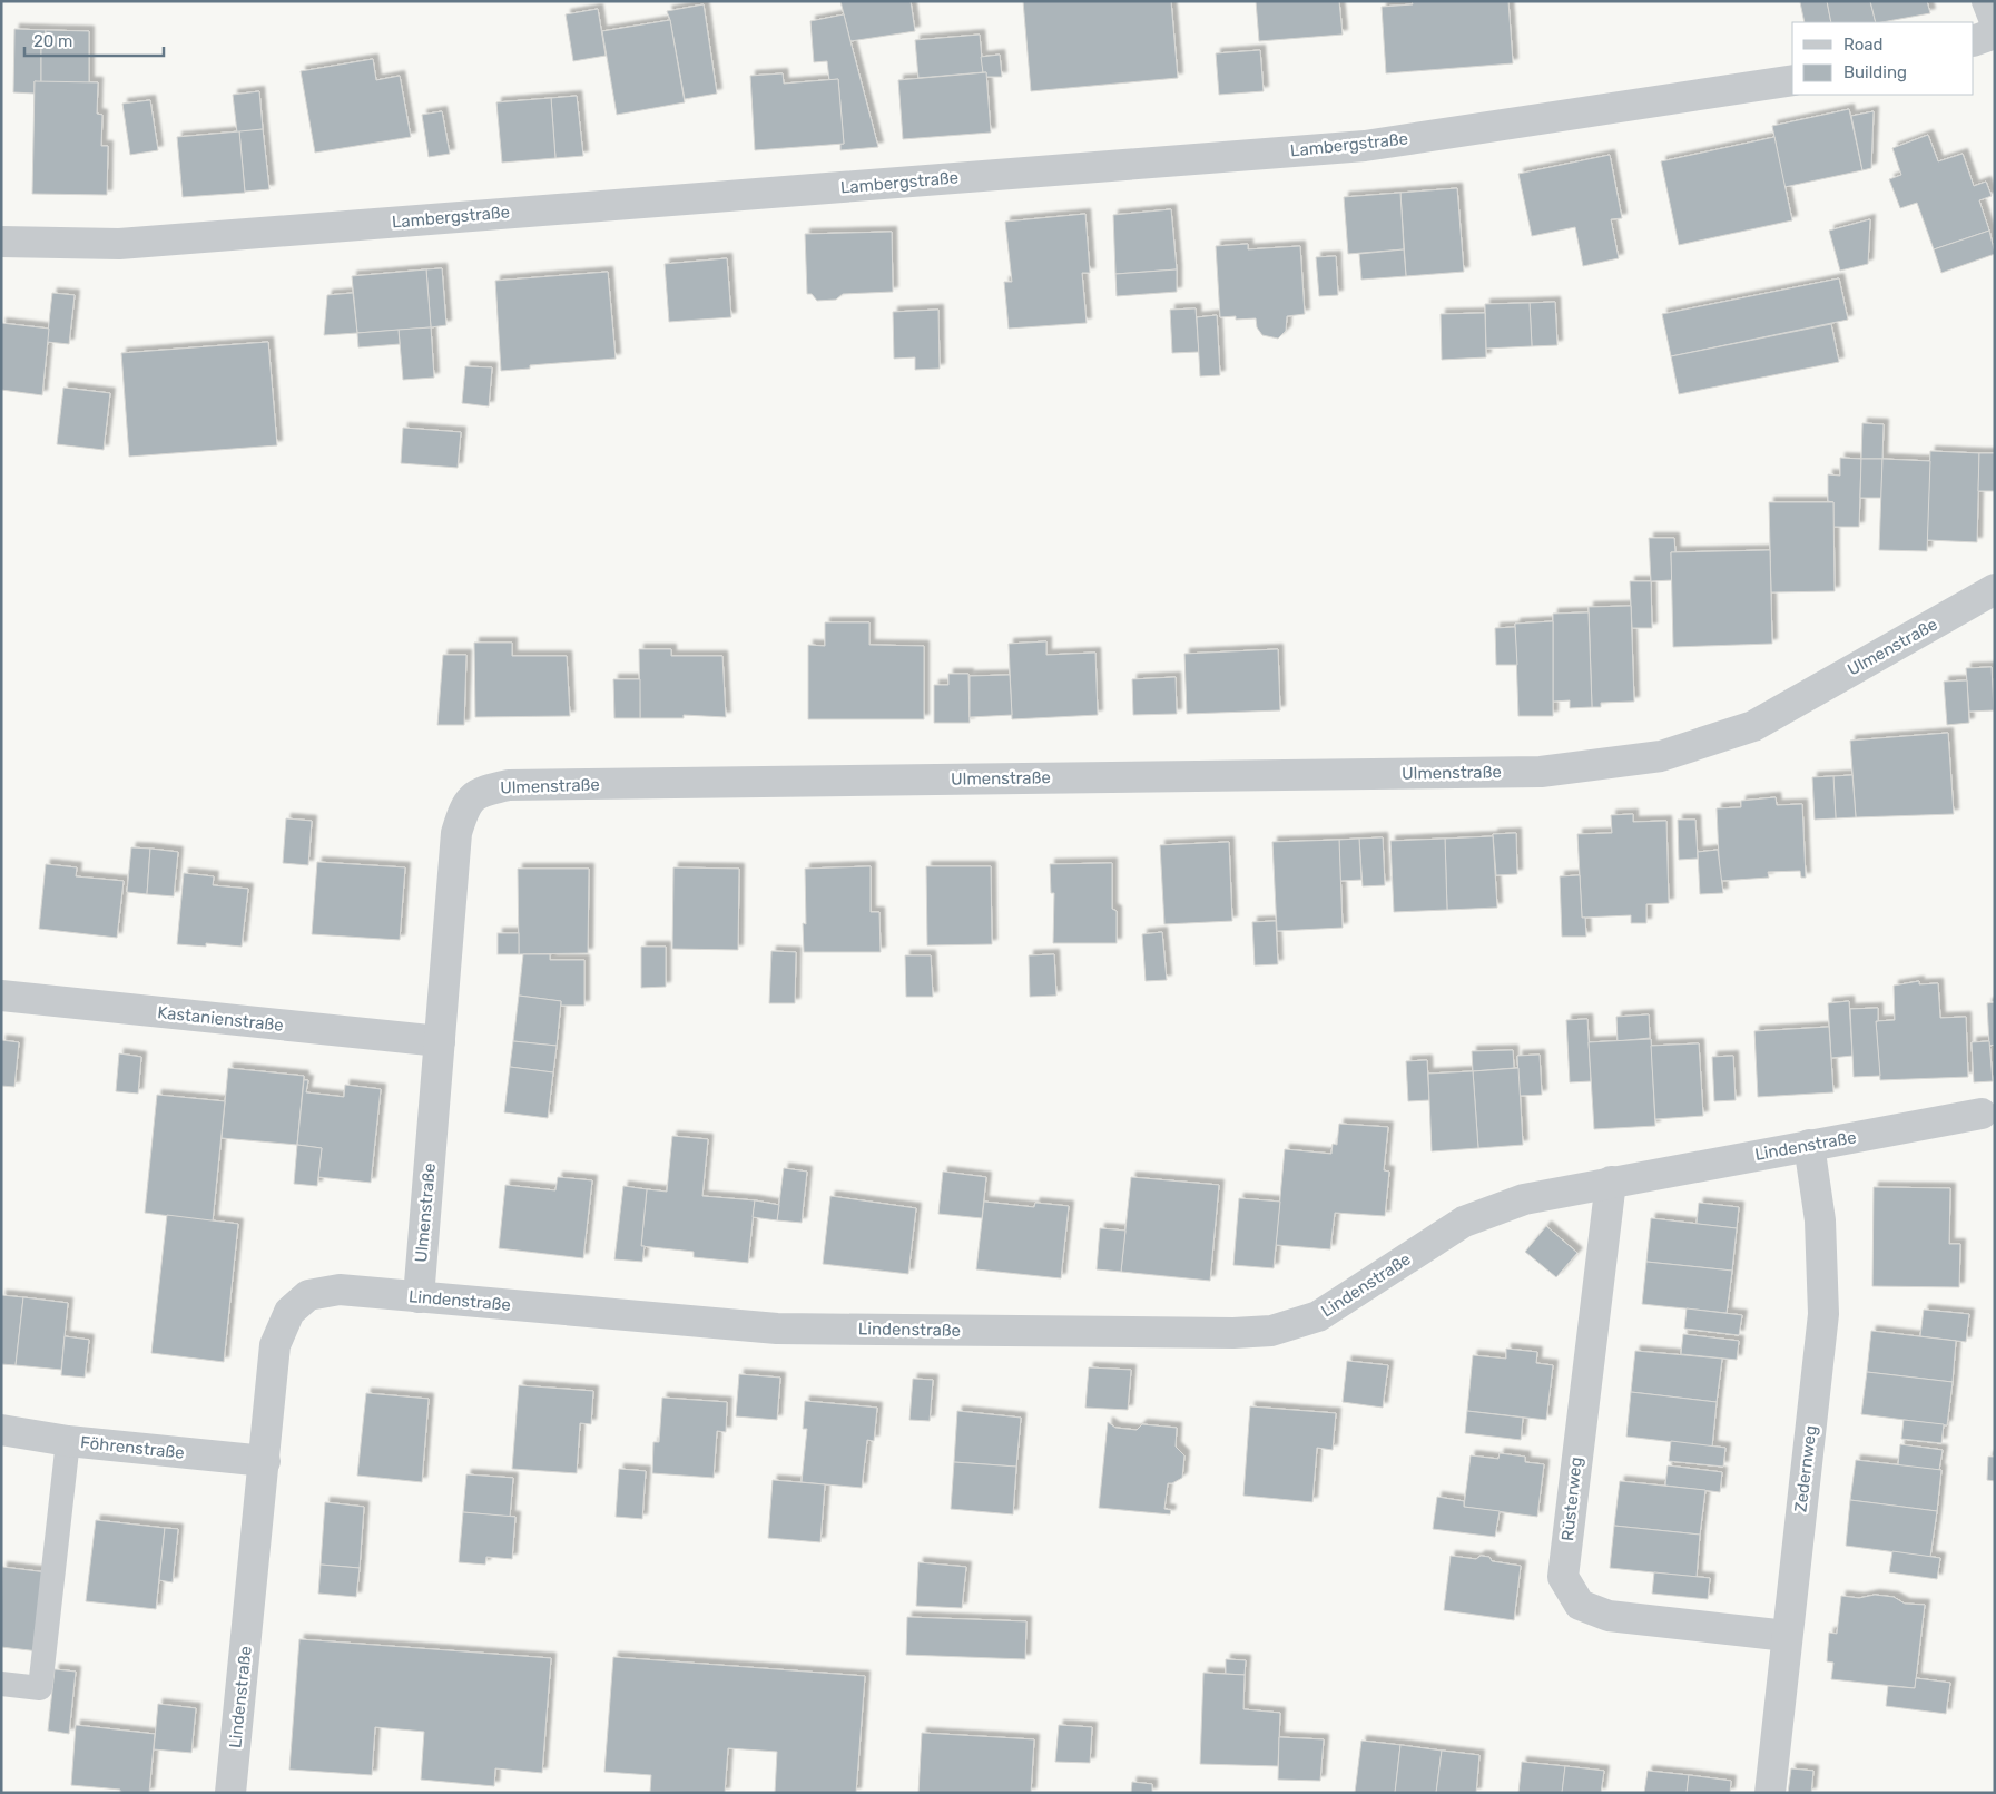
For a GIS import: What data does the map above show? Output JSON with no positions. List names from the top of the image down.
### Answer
{
  "streets": {
    "street": [
      "Lambergstraße",
      "Ulmenstraße",
      "Kastanienstraße",
      "Lindenstraße",
      "Föhrenstraße",
      "Zedernweg",
      "Rüsterweg"
    ]
  },
  "crossings": [
    ["Ulmenstraße", "Kastanienstraße"],
    ["Ulmenstraße", "Lindenstraße"],
    ["Lindenstraße", "Föhrenstraße"],
    ["Lindenstraße", "Zedernweg"],
    ["Lindenstraße", "Rüsterweg"],
    ["Zedernweg", "Rüsterweg"]
  ],
  "legend": ["Road", "Building"],
  "scale_bar": "20 m"
}
